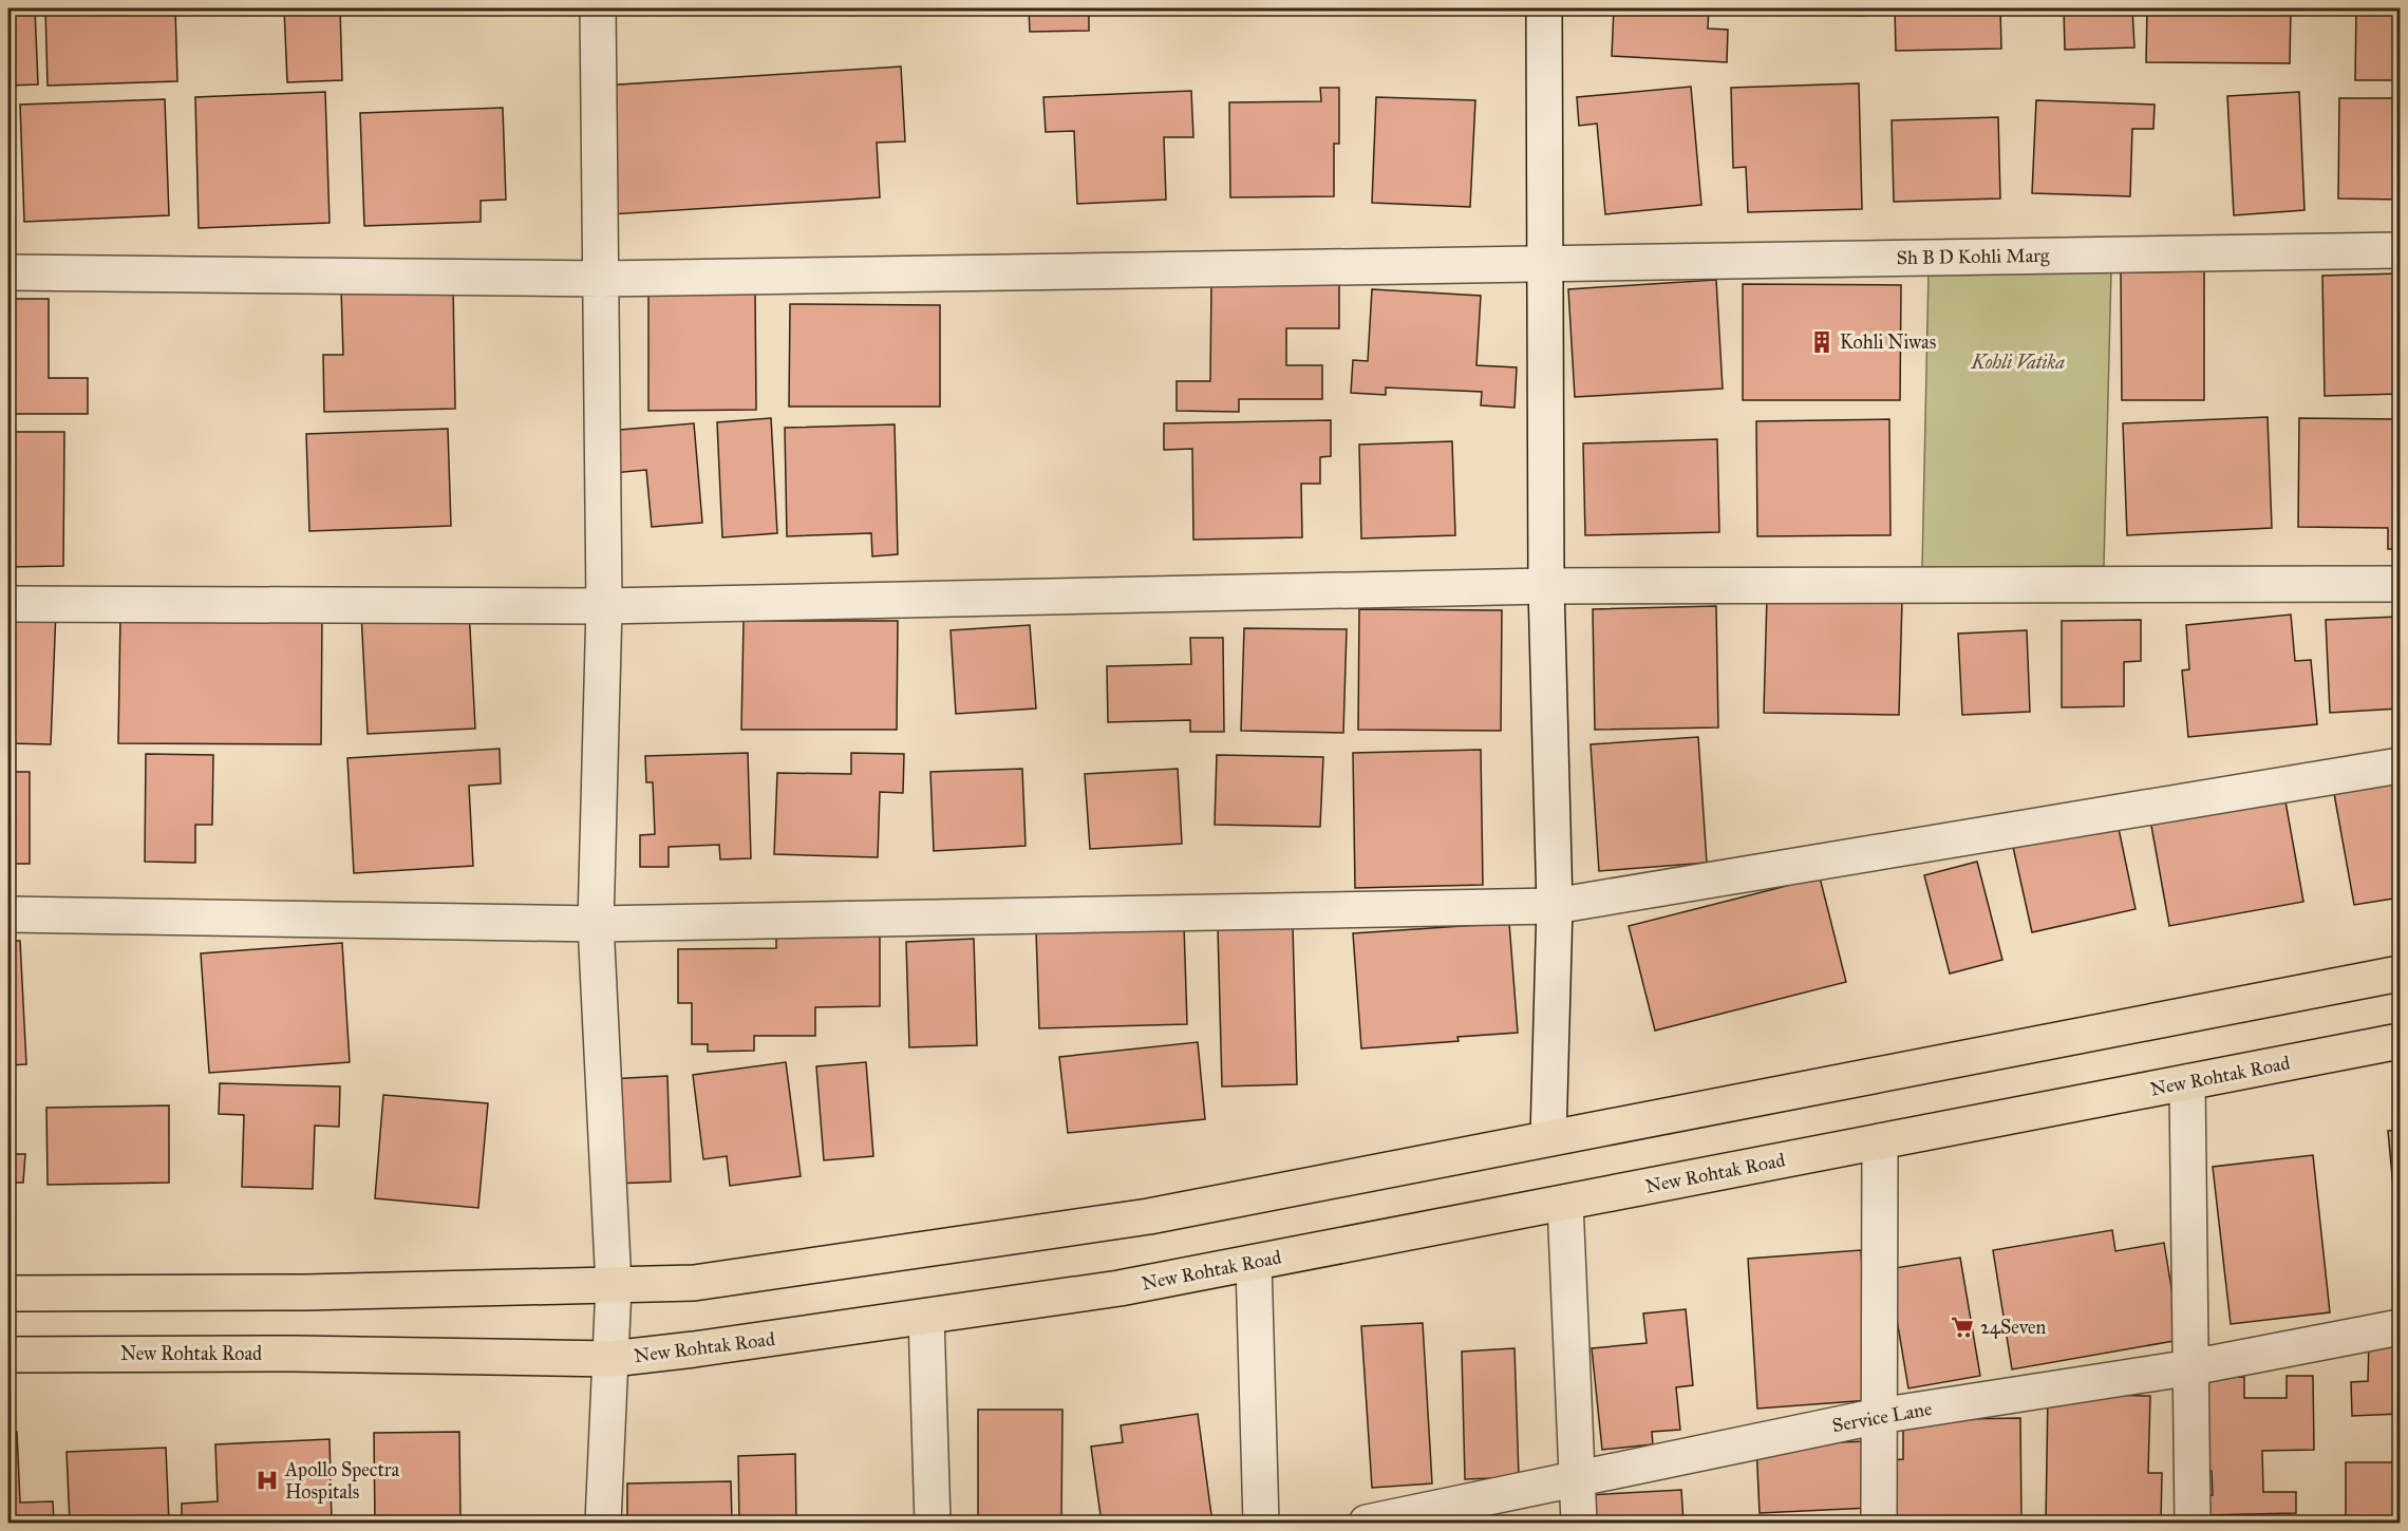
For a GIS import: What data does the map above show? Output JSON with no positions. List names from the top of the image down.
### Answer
{
  "streets": {
    "main road": ["New Rohtak Road"],
    "street": ["Sh B D Kohli Marg", "Service Lane"]
  },
  "parks": ["Kohli Vatika"],
  "places": {
    "building": ["Kohli Niwas"],
    "supermarket": ["24Seven"],
    "hospital": ["Apollo Spectra Hospitals"]
  }
}
